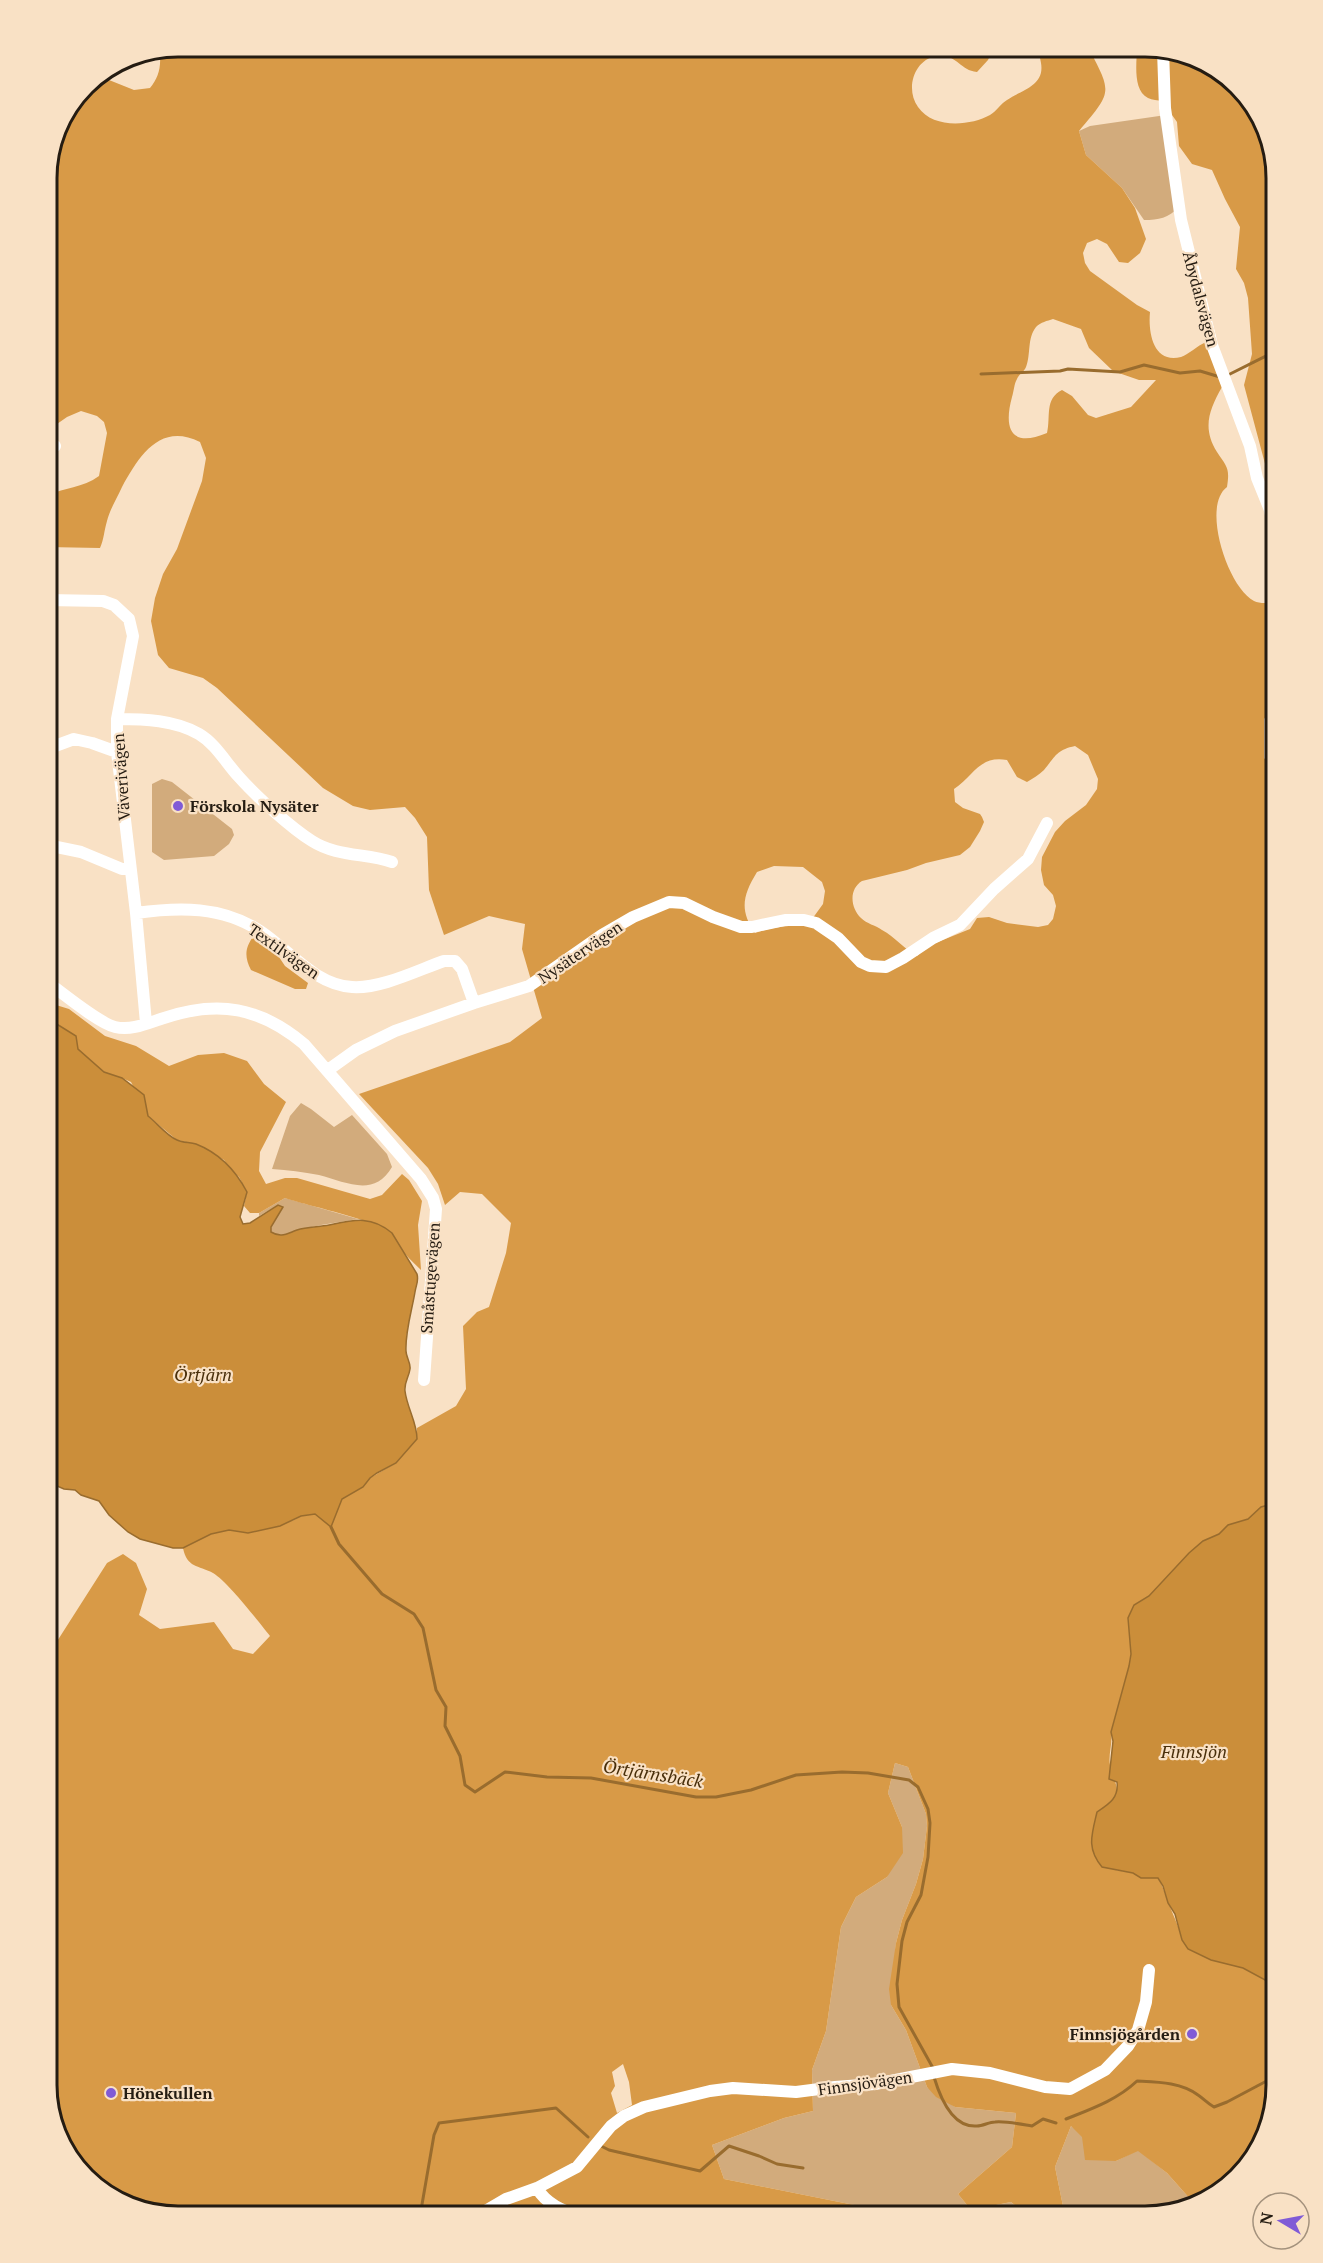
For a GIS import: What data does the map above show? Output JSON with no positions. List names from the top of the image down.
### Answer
{
  "streets": {
    "street": [
      "Åbydalsvägen",
      "Väverivägen",
      "Textilvägen",
      "Nysätervägen",
      "Småstugevägen",
      "Finnsjövägen"
    ]
  },
  "crossings": [
    ["Väverivägen", "Textilvägen"],
    ["Textilvägen", "Nysätervägen"],
    ["Nysätervägen", "Småstugevägen"]
  ],
  "water": ["Örtjärn", "Finnsjön", "Örtjärnsbäck"],
  "places": ["Förskola Nysäter", "Finnsjögården", "Hönekullen"],
  "north": "left"
}
